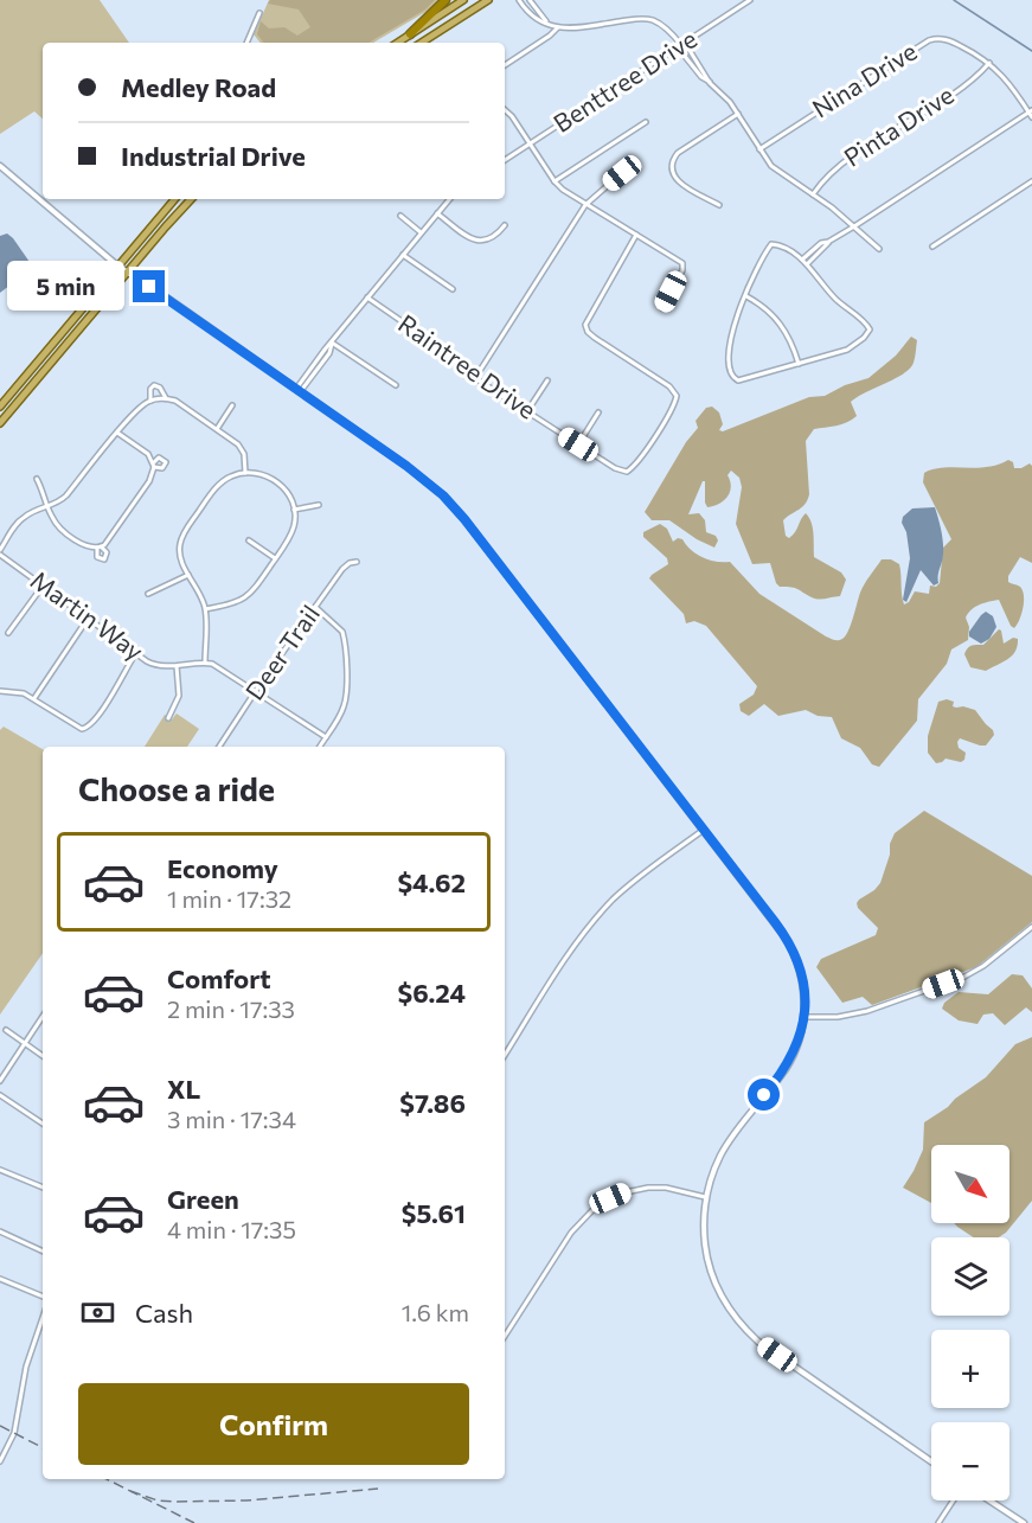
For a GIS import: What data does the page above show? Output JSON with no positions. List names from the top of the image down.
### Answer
{
  "streets": {
    "street": [
      "Nina Drive",
      "Benttree Drive",
      "Pinta Drive",
      "Raintree Drive",
      "Martin Way",
      "Deer Trail"
    ]
  },
  "crossings": [
    ["Nina Drive", "Pinta Drive"]
  ],
  "north": "bottom right",
  "page": {
    "banner": ["Medley Road", "Industrial Drive"],
    "bubble": "5 min",
    "heading": "Choose a ride",
    "list": [
      {
        "name": "Economy",
        "note": "1 min · 17:32",
        "value": "$4.62"
      },
      {
        "name": "Comfort",
        "note": "2 min · 17:33",
        "value": "$6.24"
      },
      {
        "name": "XL",
        "note": "3 min · 17:34",
        "value": "$7.86"
      },
      {
        "name": "Green",
        "note": "4 min · 17:35",
        "value": "$5.61"
      }
    ],
    "map_buttons": ["+", "−"],
    "pay": ["Cash", "1.6 km"],
    "buttons": "Confirm"
  }
}
